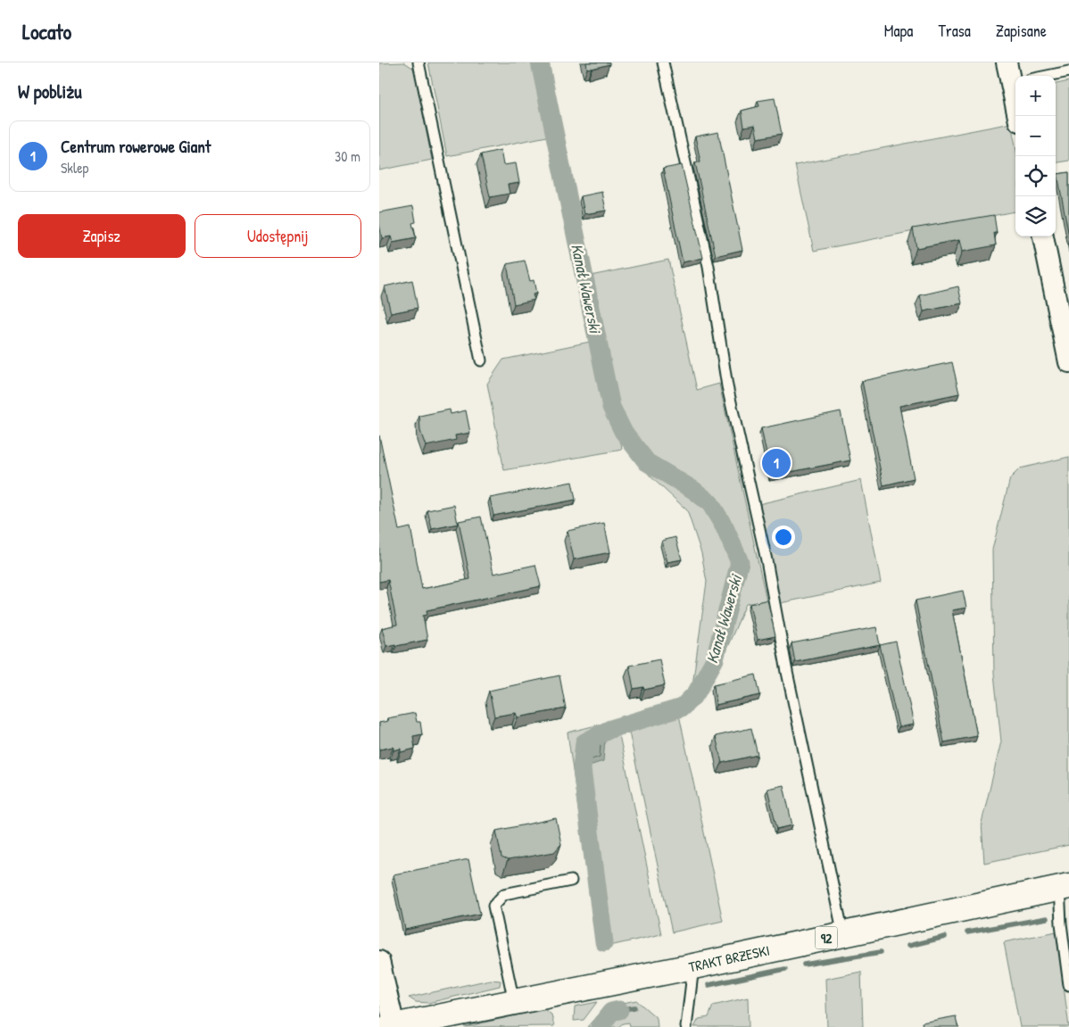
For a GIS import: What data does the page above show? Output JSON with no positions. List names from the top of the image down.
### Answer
{
  "streets": {
    "main road": ["92", "TRAKT BRZESKI"]
  },
  "water": ["Kanał Wawerski"],
  "page": {
    "header": "Locato",
    "nav": ["Mapa", "Trasa", "Zapisane"],
    "heading": "W pobliżu",
    "map_buttons": ["+", "−"],
    "list": [
      {
        "mark": "1",
        "name": "Centrum rowerowe Giant",
        "note": "Sklep",
        "value": "30 m"
      }
    ],
    "buttons": ["Zapisz", "Udostępnij"],
    "pins": "1"
  }
}
